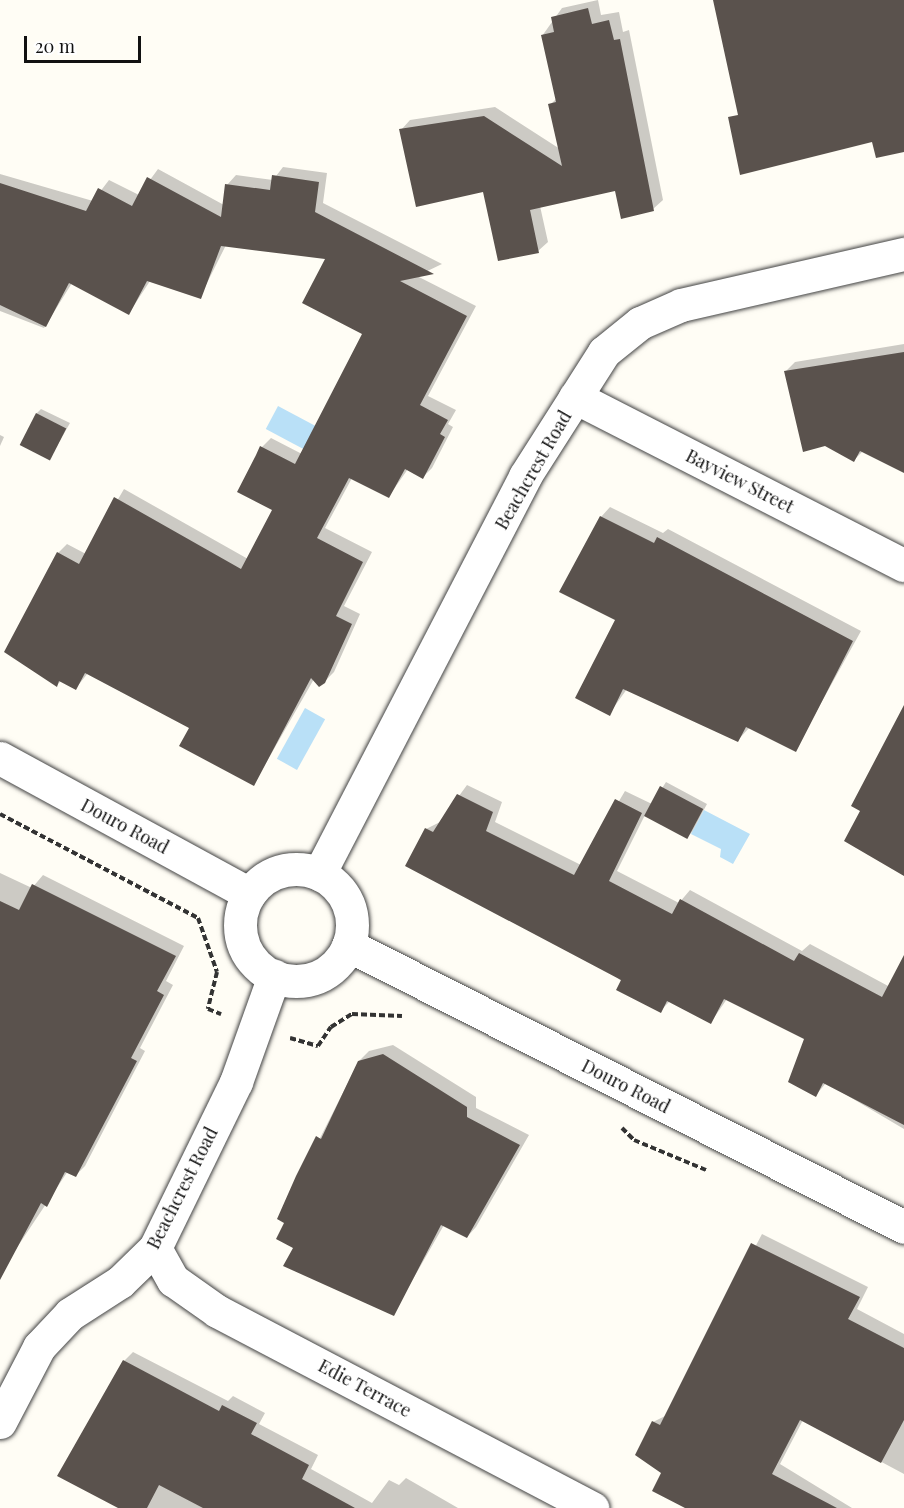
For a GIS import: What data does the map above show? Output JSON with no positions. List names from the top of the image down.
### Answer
{
  "streets": {
    "street": [
      "Beachcrest Road",
      "Bayview Street",
      "Douro Road",
      "Edie Terrace"
    ]
  },
  "crossings": [
    ["Beachcrest Road", "Bayview Street"],
    ["Beachcrest Road", "Douro Road"],
    ["Beachcrest Road", "Edie Terrace"]
  ],
  "scale_bar": "20 m"
}
